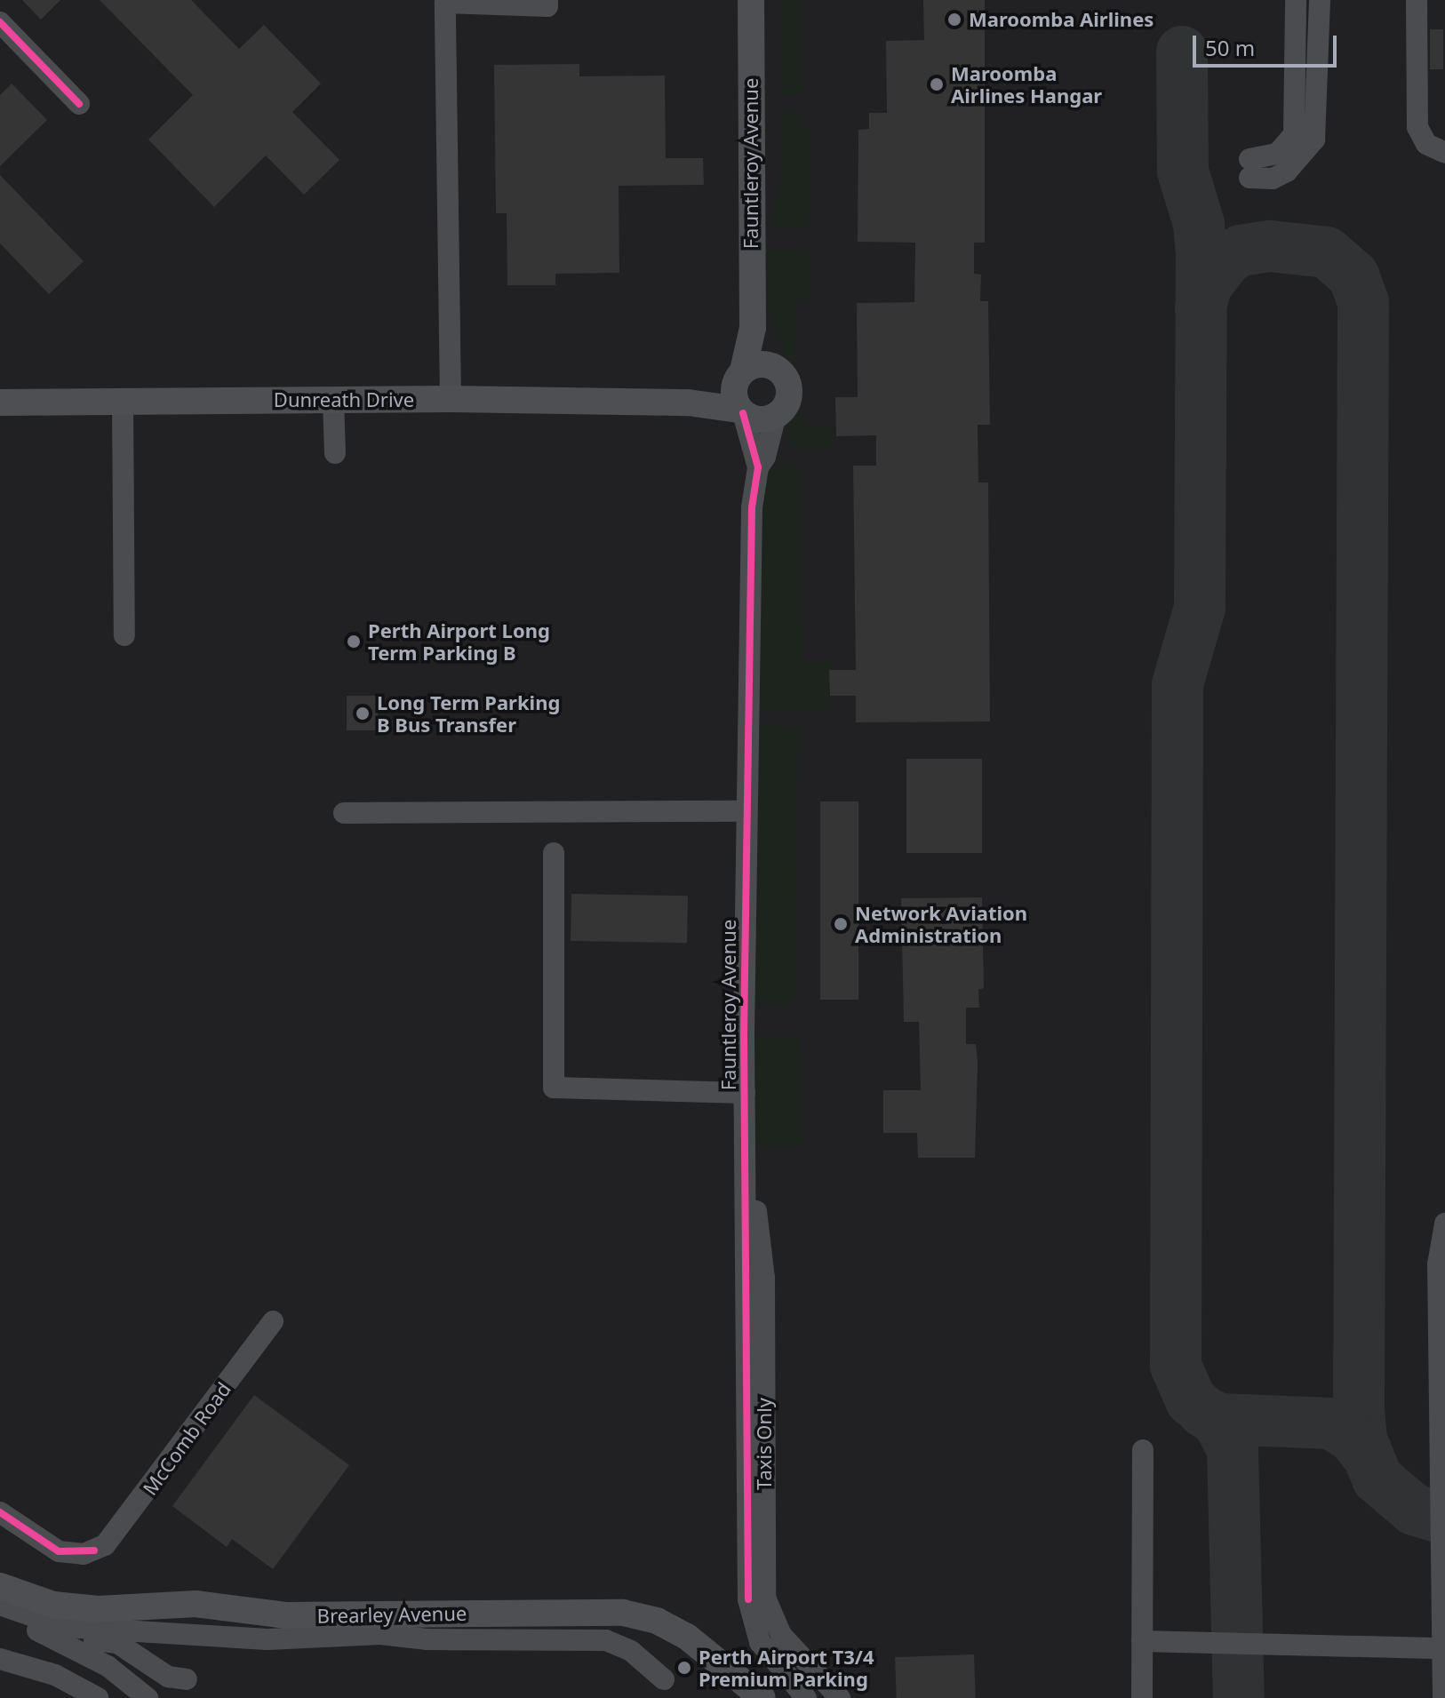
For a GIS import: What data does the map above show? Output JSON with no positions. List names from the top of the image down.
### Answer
{
  "streets": {
    "main road": ["Fauntleroy Avenue", "Dunreath Drive", "Brearley Avenue"],
    "street": ["McComb Road", "Taxis Only"]
  },
  "crossings": [
    ["Fauntleroy Avenue", "Dunreath Drive"],
    ["Fauntleroy Avenue", "Taxis Only"]
  ],
  "places": [
    "Maroomba Airlines",
    "Maroomba Airlines Hangar",
    "Perth Airport Long Term Parking B",
    "Long Term Parking B Bus Transfer",
    "Network Aviation Administration",
    "Perth Airport T3/4 Premium Parking"
  ],
  "scale_bar": "50 m"
}
